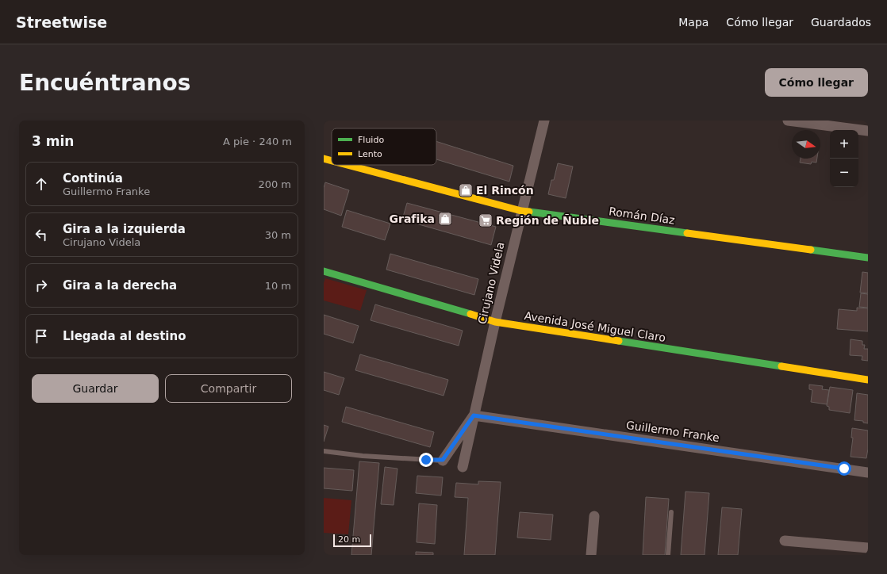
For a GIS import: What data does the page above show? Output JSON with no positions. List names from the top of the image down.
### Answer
{
  "streets": {
    "street": [
      "Román Díaz",
      "Cirujano Videla",
      "Avenida José Miguel Claro",
      "Guillermo Franke"
    ]
  },
  "crossings": [
    ["Román Díaz", "Cirujano Videla"],
    ["Cirujano Videla", "Avenida José Miguel Claro"],
    ["Cirujano Videla", "Guillermo Franke"]
  ],
  "places": {
    "shop": ["El Rincón", "Grafika"],
    "supermarket": ["Región de Ñuble"]
  },
  "legend": ["Fluido", "Lento"],
  "scale_bar": "20 m",
  "north": "right",
  "page": {
    "header": "Streetwise",
    "nav": ["Mapa", "Cómo llegar", "Guardados"],
    "buttons": [
      "Cómo llegar",
      ["Guardar", "Compartir"]
    ],
    "title": "Encuéntranos",
    "heading": ["3 min", "A pie · 240 m"],
    "map_buttons": ["+", "−"],
    "list": [
      ["Continúa", "Guillermo Franke", "200 m"],
      ["Gira a la izquierda", "Cirujano Videla", "30 m"],
      ["Gira a la derecha", "10 m"],
      "Llegada al destino"
    ],
    "scale": "20 m"
  }
}
